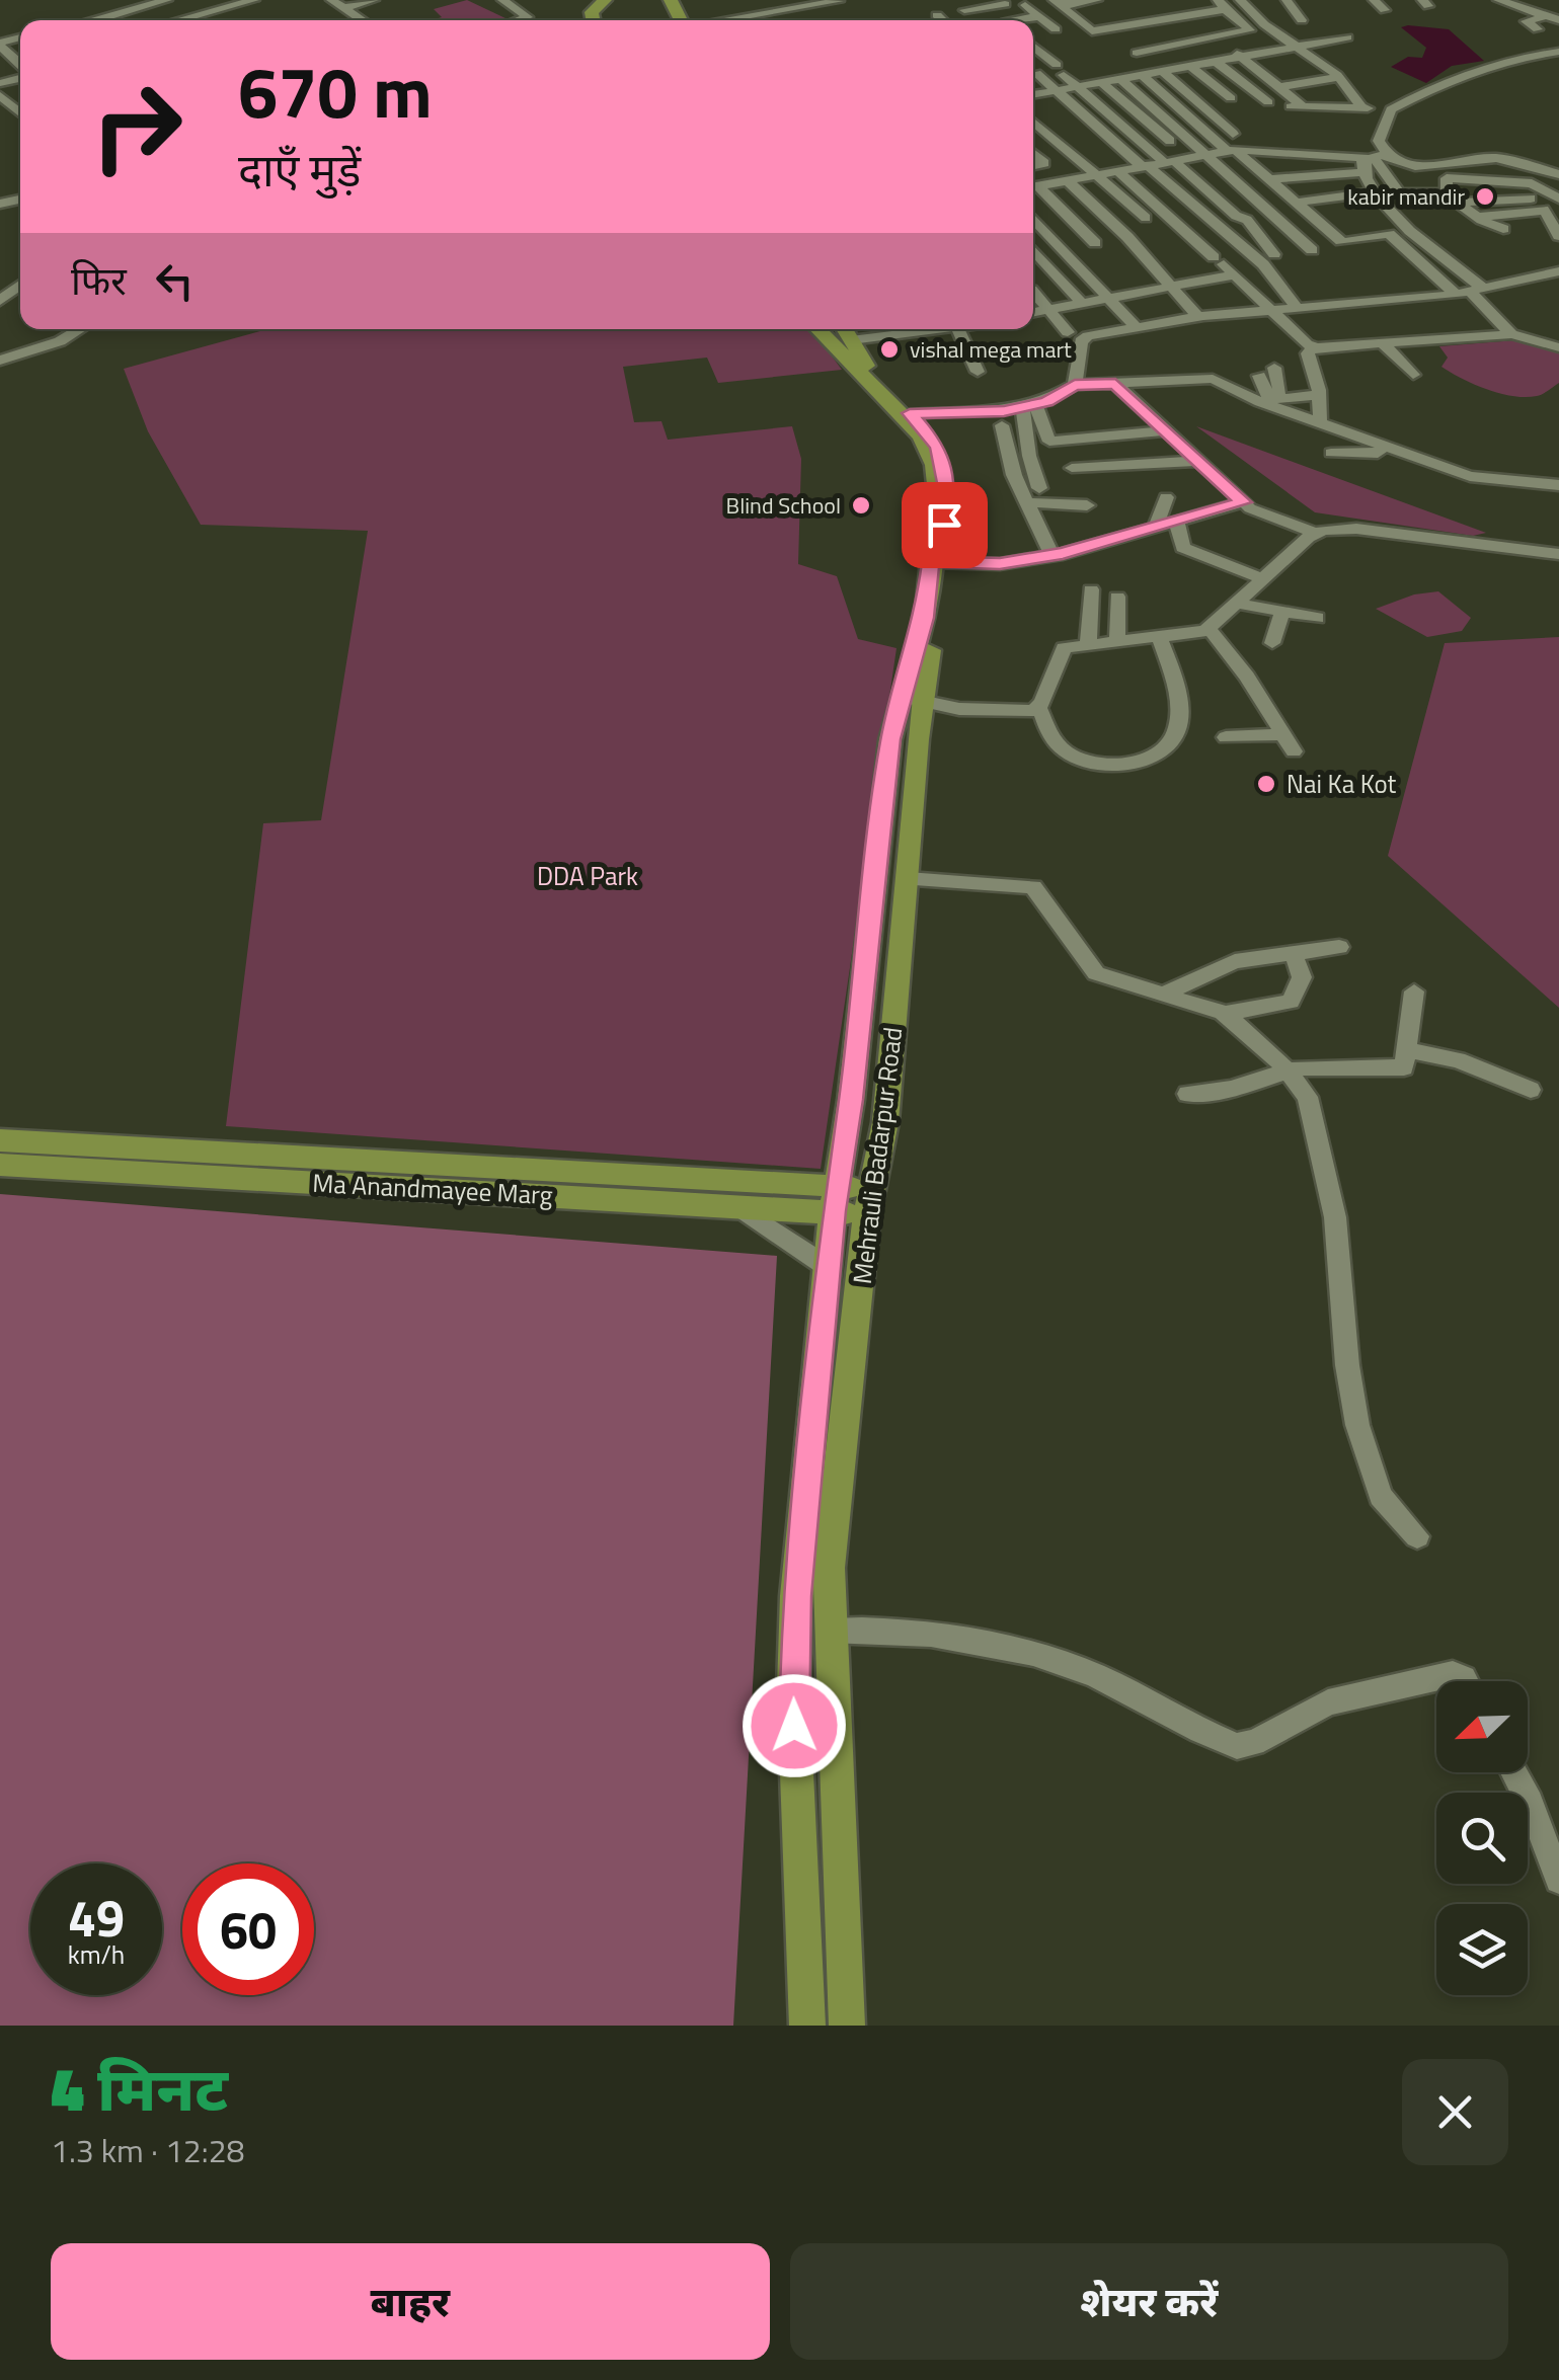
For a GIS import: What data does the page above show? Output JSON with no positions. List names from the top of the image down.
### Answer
{
  "streets": {
    "main road": ["Mehrauli Badarpur Road", "Ma Anandmayee Marg"]
  },
  "crossings": [
    ["Mehrauli Badarpur Road", "Ma Anandmayee Marg"]
  ],
  "parks": ["DDA Park"],
  "places": [
    "kabir mandir",
    "vishal mega mart",
    "Blind School",
    "Nai Ka Kot"
  ],
  "north": "bottom left",
  "page": {
    "turn": ["670 m", "दाएँ मुड़ें"],
    "then": "फिर",
    "speed": "49 km/h",
    "limit": "60",
    "heading": ["4 मिनट", "1.3 km · 12:28"],
    "buttons": ["बाहर", "शेयर करें"]
  }
}
